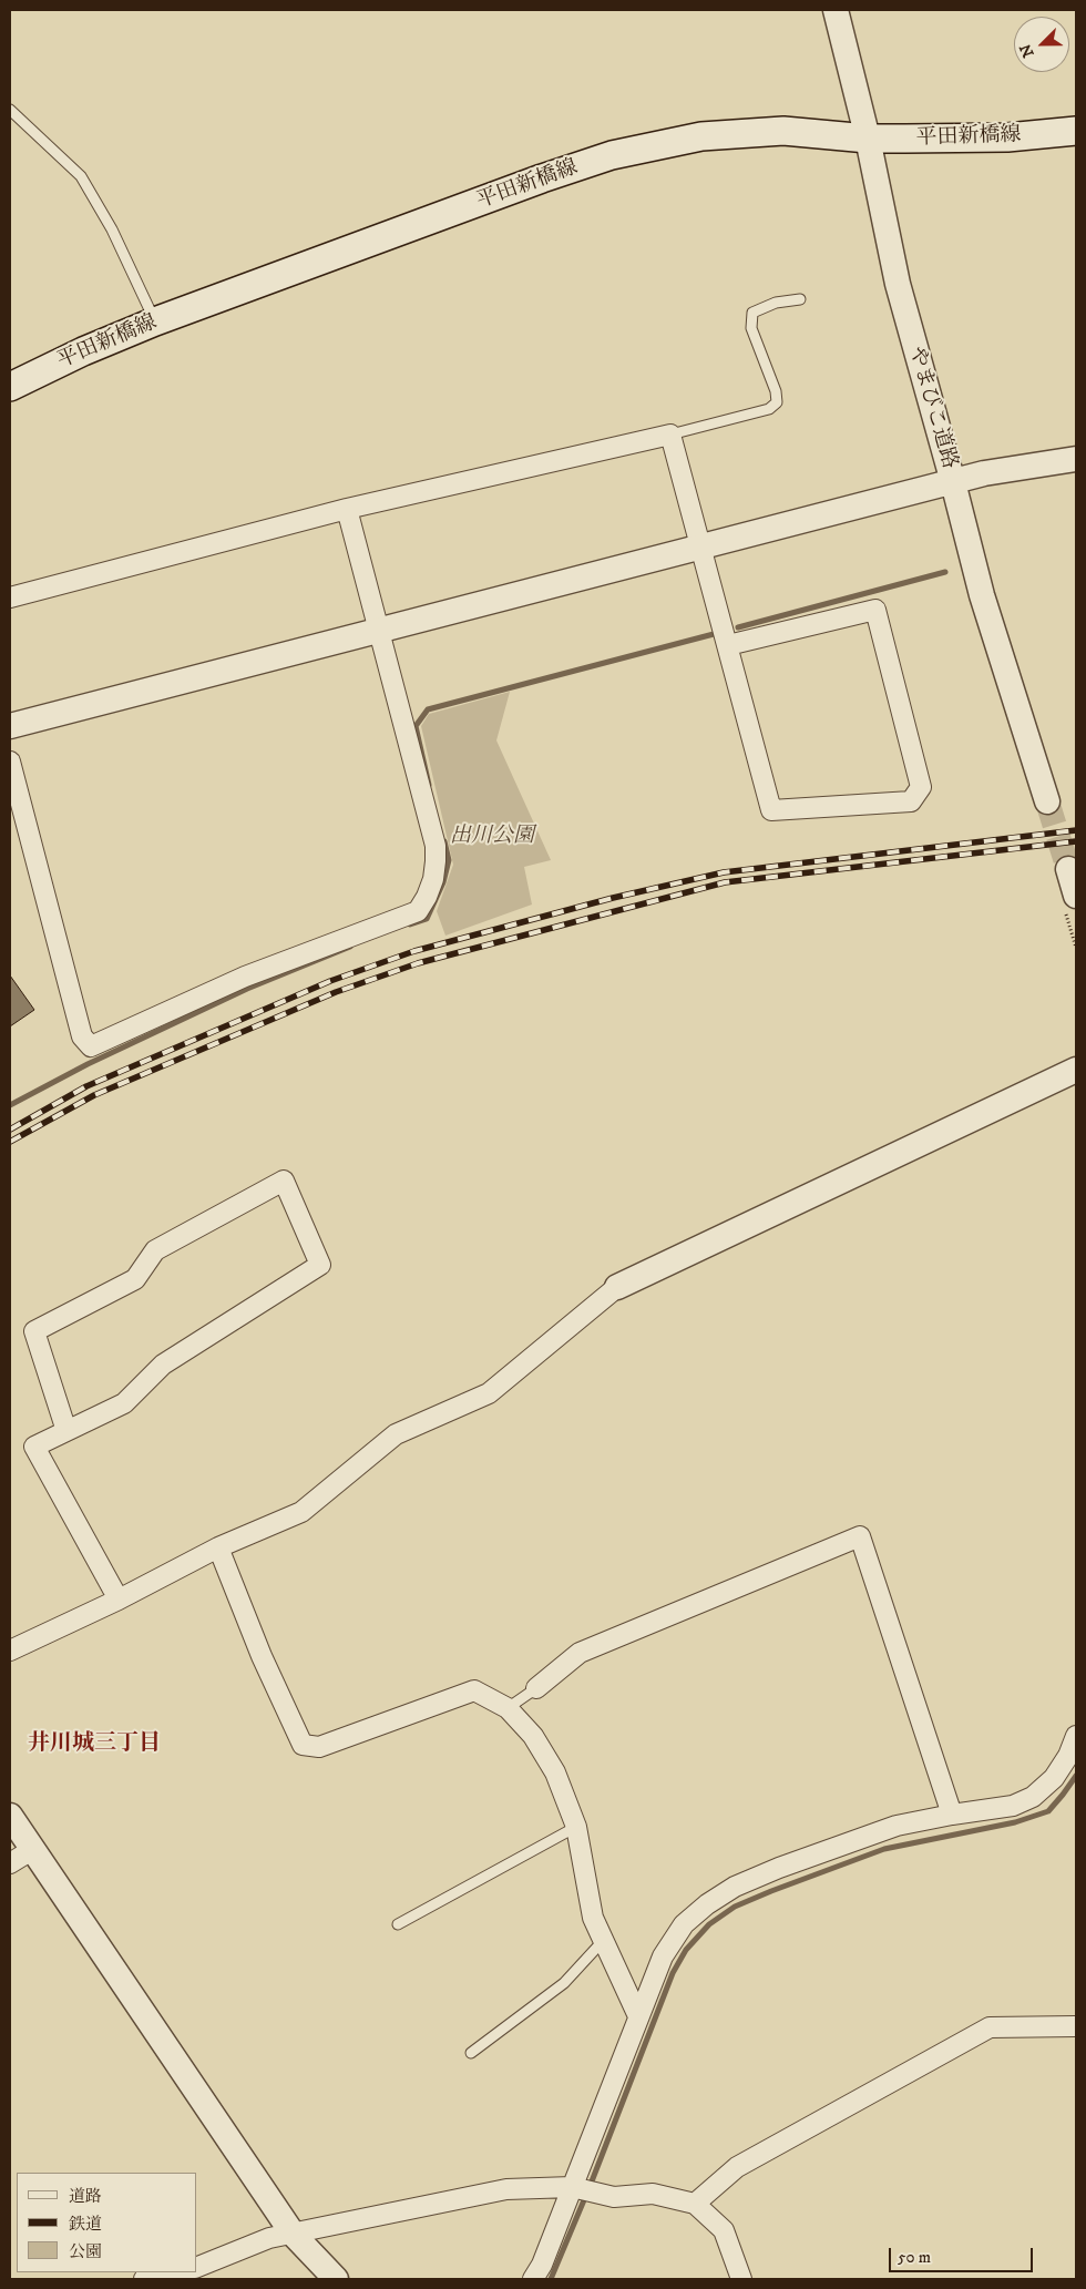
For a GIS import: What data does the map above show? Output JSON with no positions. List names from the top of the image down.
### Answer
{
  "streets": {
    "main road": ["平田新橋線"],
    "street": ["やまびこ道路"]
  },
  "crossings": [
    ["平田新橋線", "やまびこ道路"]
  ],
  "districts": ["井川城三丁目"],
  "parks": ["出川公園"],
  "legend": ["道路", "鉄道", "公園"],
  "scale_bar": "50 m",
  "north": "bottom left"
}
